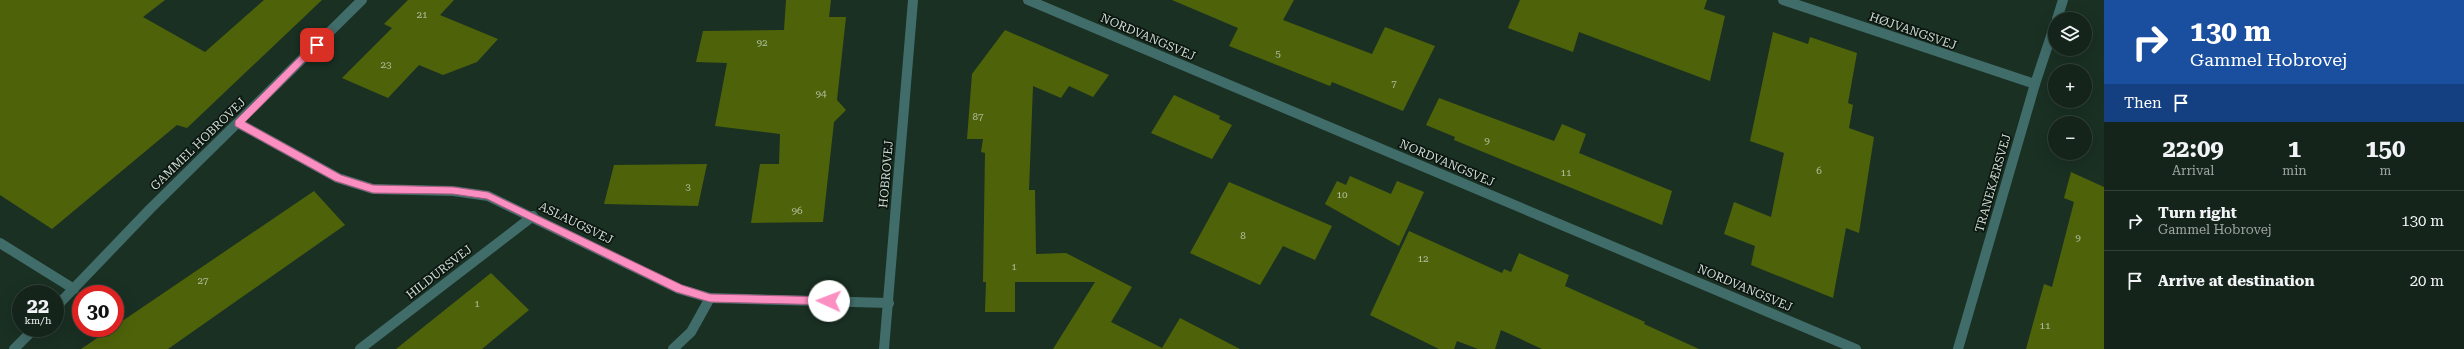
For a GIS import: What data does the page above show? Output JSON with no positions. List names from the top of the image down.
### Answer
{
  "streets": {
    "street": [
      "HØJVANGSVEJ",
      "NORDVANGSVEJ",
      "GAMMEL HOBROVEJ",
      "HOBROVEJ",
      "TRANEKÆRSVEJ",
      "ASLAUGSVEJ",
      "HILDURSVEJ"
    ]
  },
  "crossings": [
    ["HØJVANGSVEJ", "TRANEKÆRSVEJ"],
    ["GAMMEL HOBROVEJ", "ASLAUGSVEJ"],
    ["HOBROVEJ", "ASLAUGSVEJ"],
    ["ASLAUGSVEJ", "HILDURSVEJ"]
  ],
  "house_numbers": [
    "21",
    "92",
    "5",
    "23",
    "7",
    "94",
    "87",
    "9",
    "6",
    "11",
    "3",
    "10",
    "96",
    "8",
    "9",
    "12",
    "1",
    "27",
    "1",
    "11"
  ],
  "page": {
    "turn": ["130 m", "Gammel Hobrovej"],
    "map_buttons": ["+", "−"],
    "then": "Then",
    "eta": [
      "22:09",
      "Arrival",
      "1",
      "min",
      "150",
      "m"
    ],
    "list": [
      {
        "name": "Turn right",
        "note": "Gammel Hobrovej",
        "value": "130 m"
      },
      {
        "name": "Arrive at destination",
        "value": "20 m"
      }
    ],
    "speed": "22 km/h",
    "limit": "30"
  }
}
